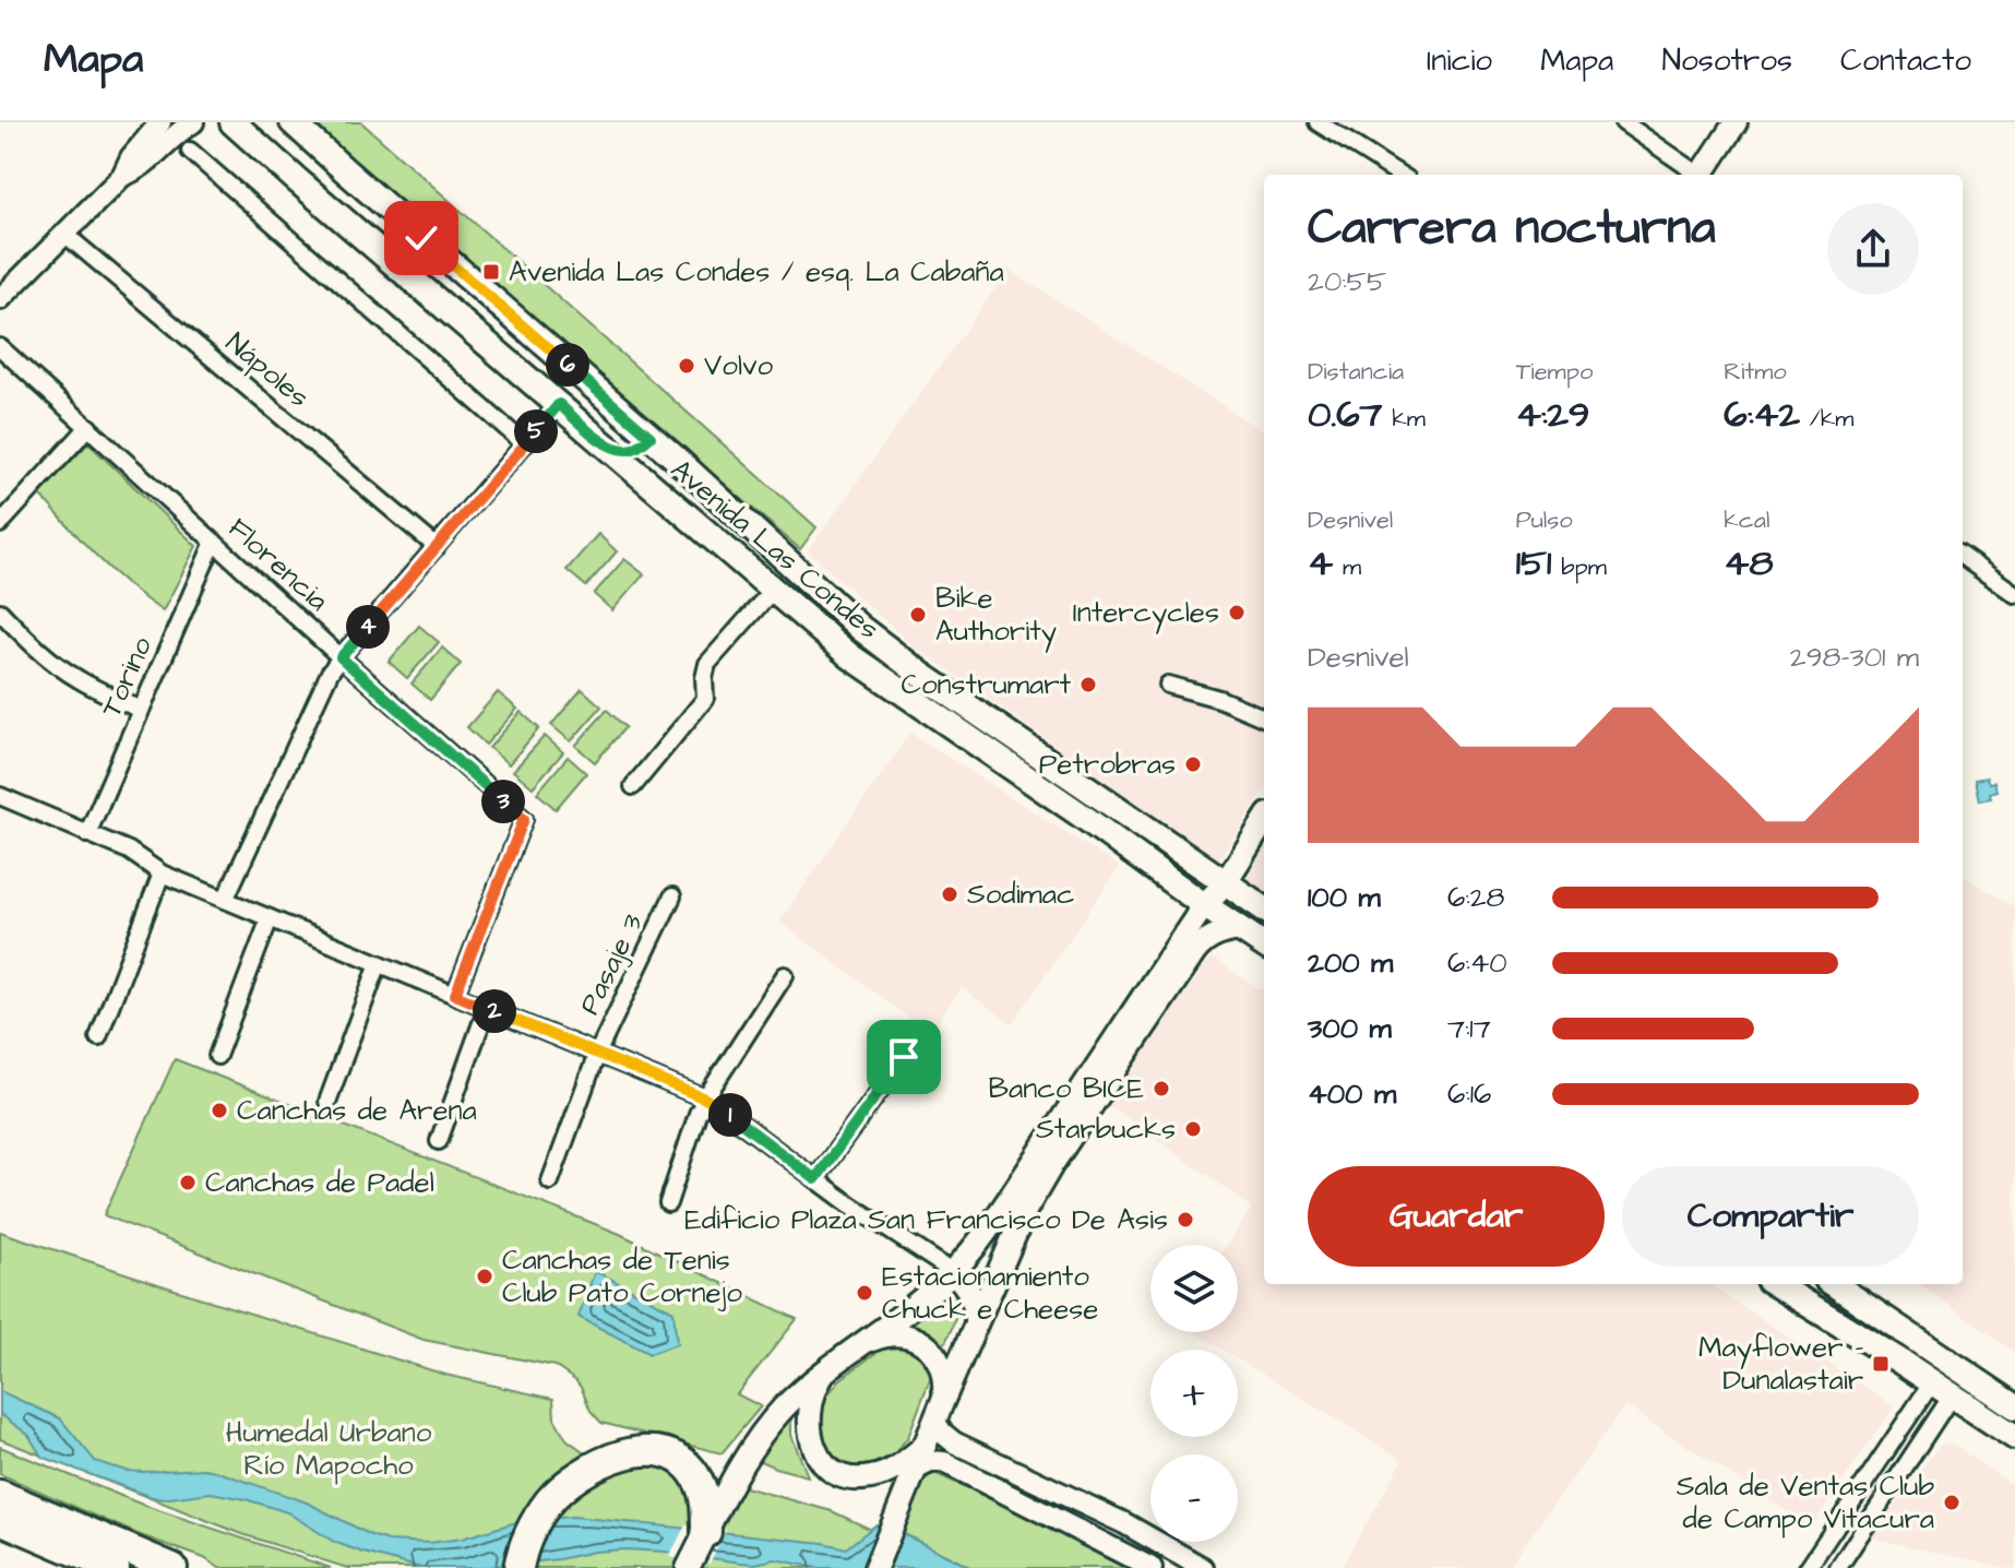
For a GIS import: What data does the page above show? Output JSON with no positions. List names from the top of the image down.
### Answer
{
  "streets": {
    "main road": ["Avenida Las Condes"],
    "street": [
      "Nápoles",
      "Florencia",
      "Torino",
      "Pasaje 3"
    ]
  },
  "crossings": [
    ["Florencia", "Torino"]
  ],
  "parks": ["Humedal Urbano Río Mapocho"],
  "places": {
    "transit": ["Avenida Las Condes / esq. La Cabaña", "Mayflower - Dunalastair"],
    "other": [
      "Volvo",
      "Intercycles",
      "Bike Authority",
      "Construmart",
      "Petrobras",
      "Sodimac",
      "Banco BICE",
      "Canchas de Arena",
      "Starbucks",
      "Canchas de Padel",
      "Edificio Plaza San Francisco De Asis",
      "Canchas de Tenis Club Pato Cornejo",
      "Estacionamiento Chuck e Cheese",
      "Sala de Ventas Club de Campo Vitacura"
    ]
  },
  "page": {
    "header": "Mapa",
    "nav": [
      "Inicio",
      "Mapa",
      "Nosotros",
      "Contacto"
    ],
    "heading": ["Carrera nocturna", "20:55"],
    "stats": [
      ["Distancia", "0.67 km"],
      ["Tiempo", "4:29"],
      ["Ritmo", "6:42 /km"],
      ["Desnivel", "4 m"],
      ["Pulso", "151 bpm"],
      ["kcal", "48"]
    ],
    "pins": [
      "6",
      "5",
      "4",
      "3",
      "2",
      "1"
    ],
    "chart": ["Desnivel", "298–301 m"],
    "list": [
      {
        "name": "100 m",
        "note": "6:28"
      },
      {
        "name": "200 m",
        "note": "6:40"
      },
      {
        "name": "300 m",
        "note": "7:17"
      },
      {
        "name": "400 m",
        "note": "6:16"
      }
    ],
    "buttons": ["Guardar", "Compartir"],
    "map_buttons": ["+", "−"]
  }
}
